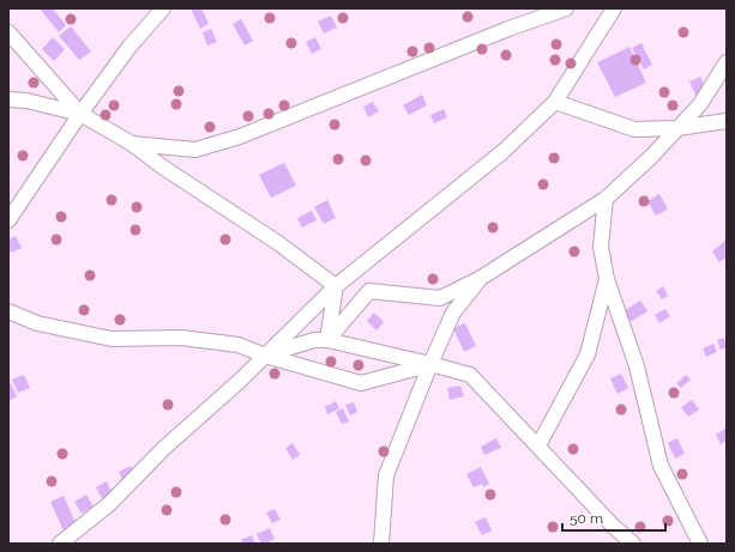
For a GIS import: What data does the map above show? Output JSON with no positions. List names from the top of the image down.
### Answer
{
  "scale_bar": "50 m"
}
